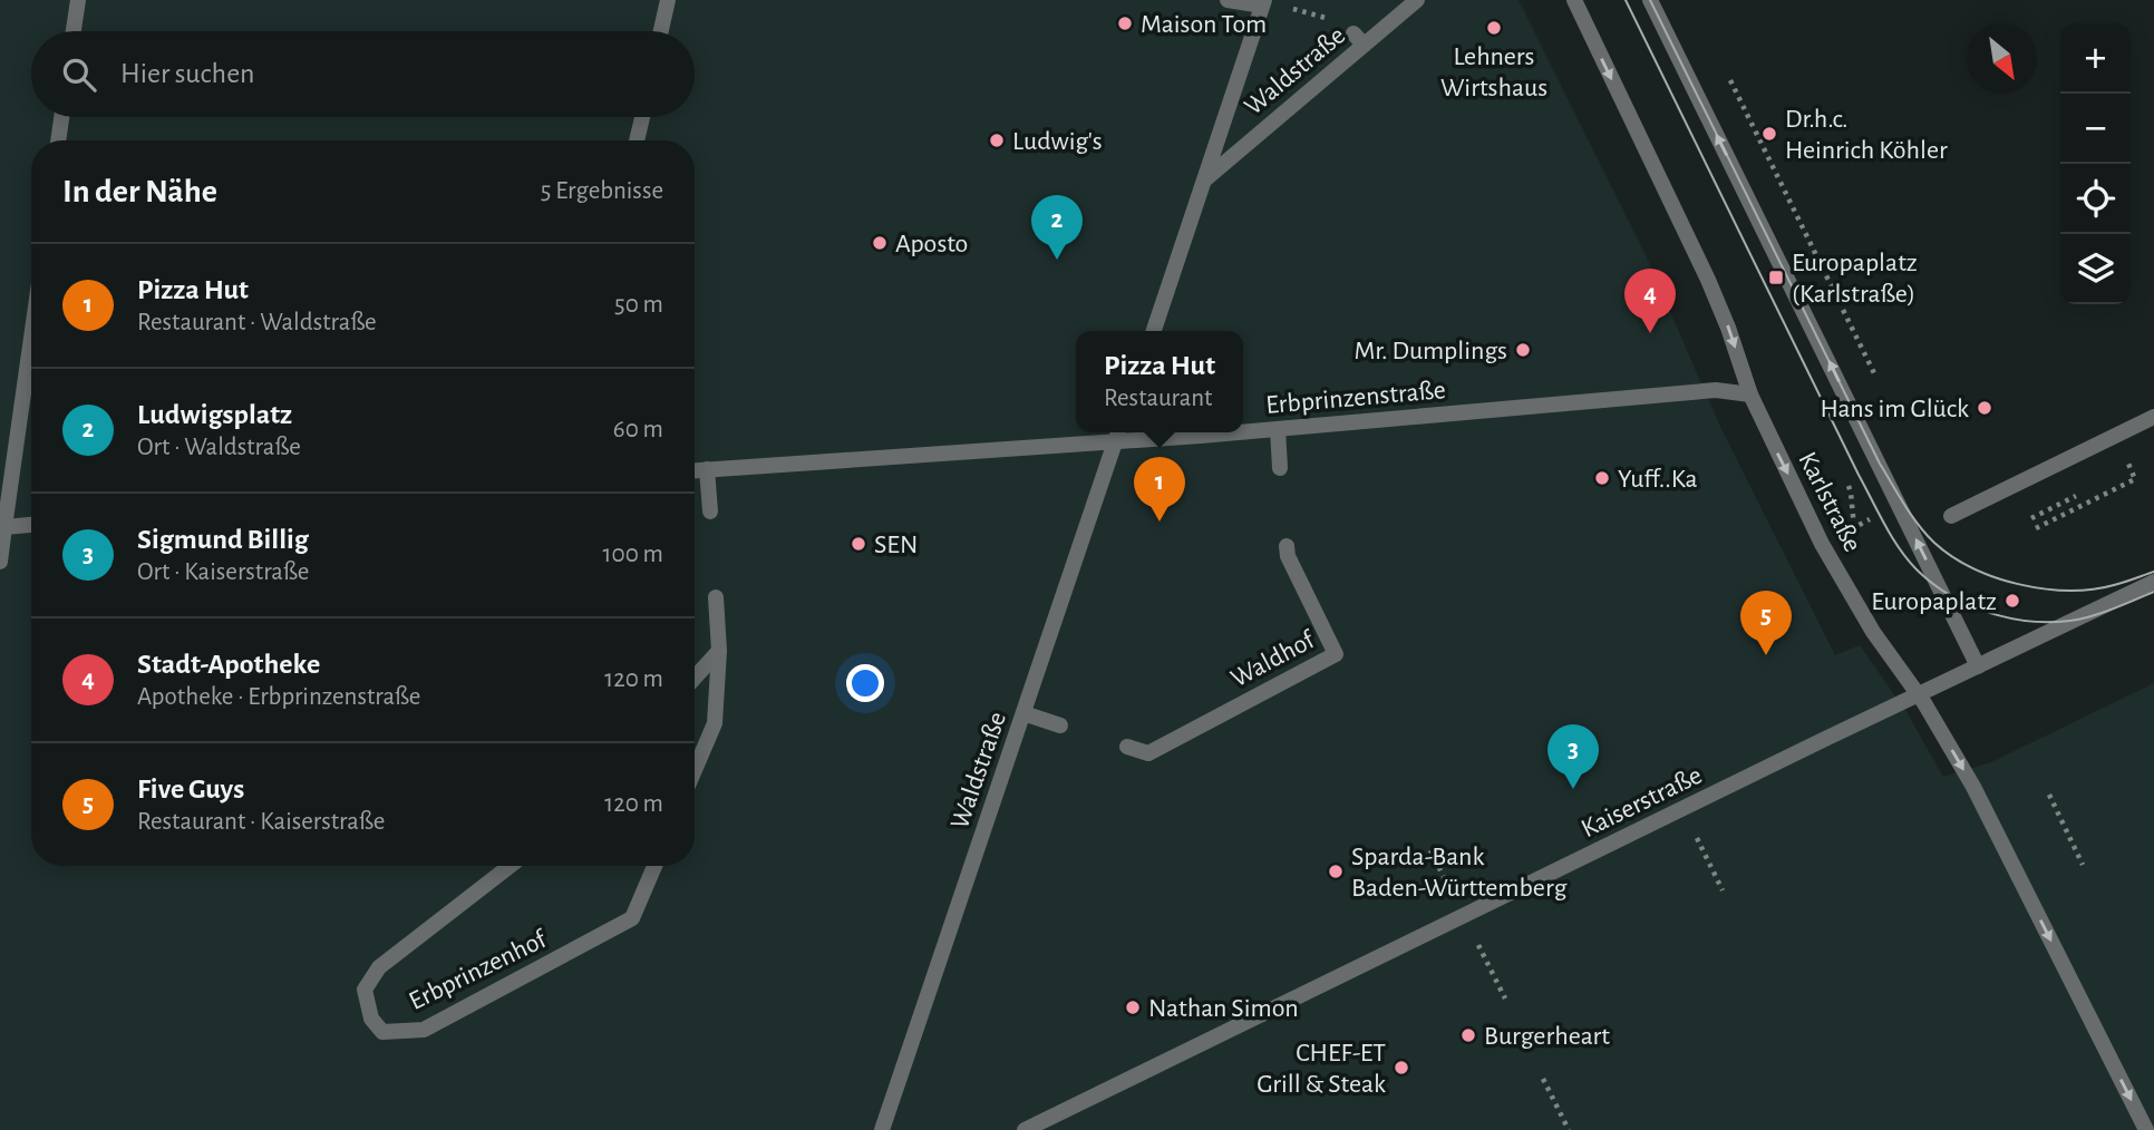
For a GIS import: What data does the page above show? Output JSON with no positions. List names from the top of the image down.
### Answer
{
  "streets": {
    "street": [
      "Waldstraße",
      "Erbprinzenstraße",
      "Karlstraße",
      "Waldhof",
      "Kaiserstraße",
      "Erbprinzenhof"
    ]
  },
  "crossings": [
    ["Waldstraße", "Erbprinzenstraße"],
    ["Erbprinzenstraße", "Karlstraße"],
    ["Karlstraße", "Kaiserstraße"]
  ],
  "places": {
    "other": [
      "Maison Tom",
      "Lehners Wirtshaus",
      "Dr.h.c. Heinrich Köhler",
      "Ludwig's",
      "Aposto",
      "Mr. Dumplings",
      "Hans im Glück",
      "Yuff..Ka",
      "SEN",
      "Europaplatz",
      "Sparda-Bank Baden-Württemberg",
      "Nathan Simon",
      "Burgerheart",
      "CHEF-ET Grill & Steak"
    ],
    "transit": ["Europaplatz (Karlstraße)"]
  },
  "north": "bottom right",
  "page": {
    "map_buttons": ["+", "−"],
    "search": "Hier suchen",
    "heading": ["In der Nähe", "5 Ergebnisse"],
    "pins": [
      "2",
      "4",
      "1",
      "5",
      "3"
    ],
    "list": [
      {
        "mark": "1",
        "name": "Pizza Hut",
        "note": "Restaurant · Waldstraße",
        "value": "50 m"
      },
      {
        "mark": "2",
        "name": "Ludwigsplatz",
        "note": "Ort · Waldstraße",
        "value": "60 m"
      },
      {
        "mark": "3",
        "name": "Sigmund Billig",
        "note": "Ort · Kaiserstraße",
        "value": "100 m"
      },
      {
        "mark": "4",
        "name": "Stadt-Apotheke",
        "note": "Apotheke · Erbprinzenstraße",
        "value": "120 m"
      },
      {
        "mark": "5",
        "name": "Five Guys",
        "note": "Restaurant · Kaiserstraße",
        "value": "120 m"
      }
    ],
    "popup": ["Pizza Hut", "Restaurant"]
  }
}
